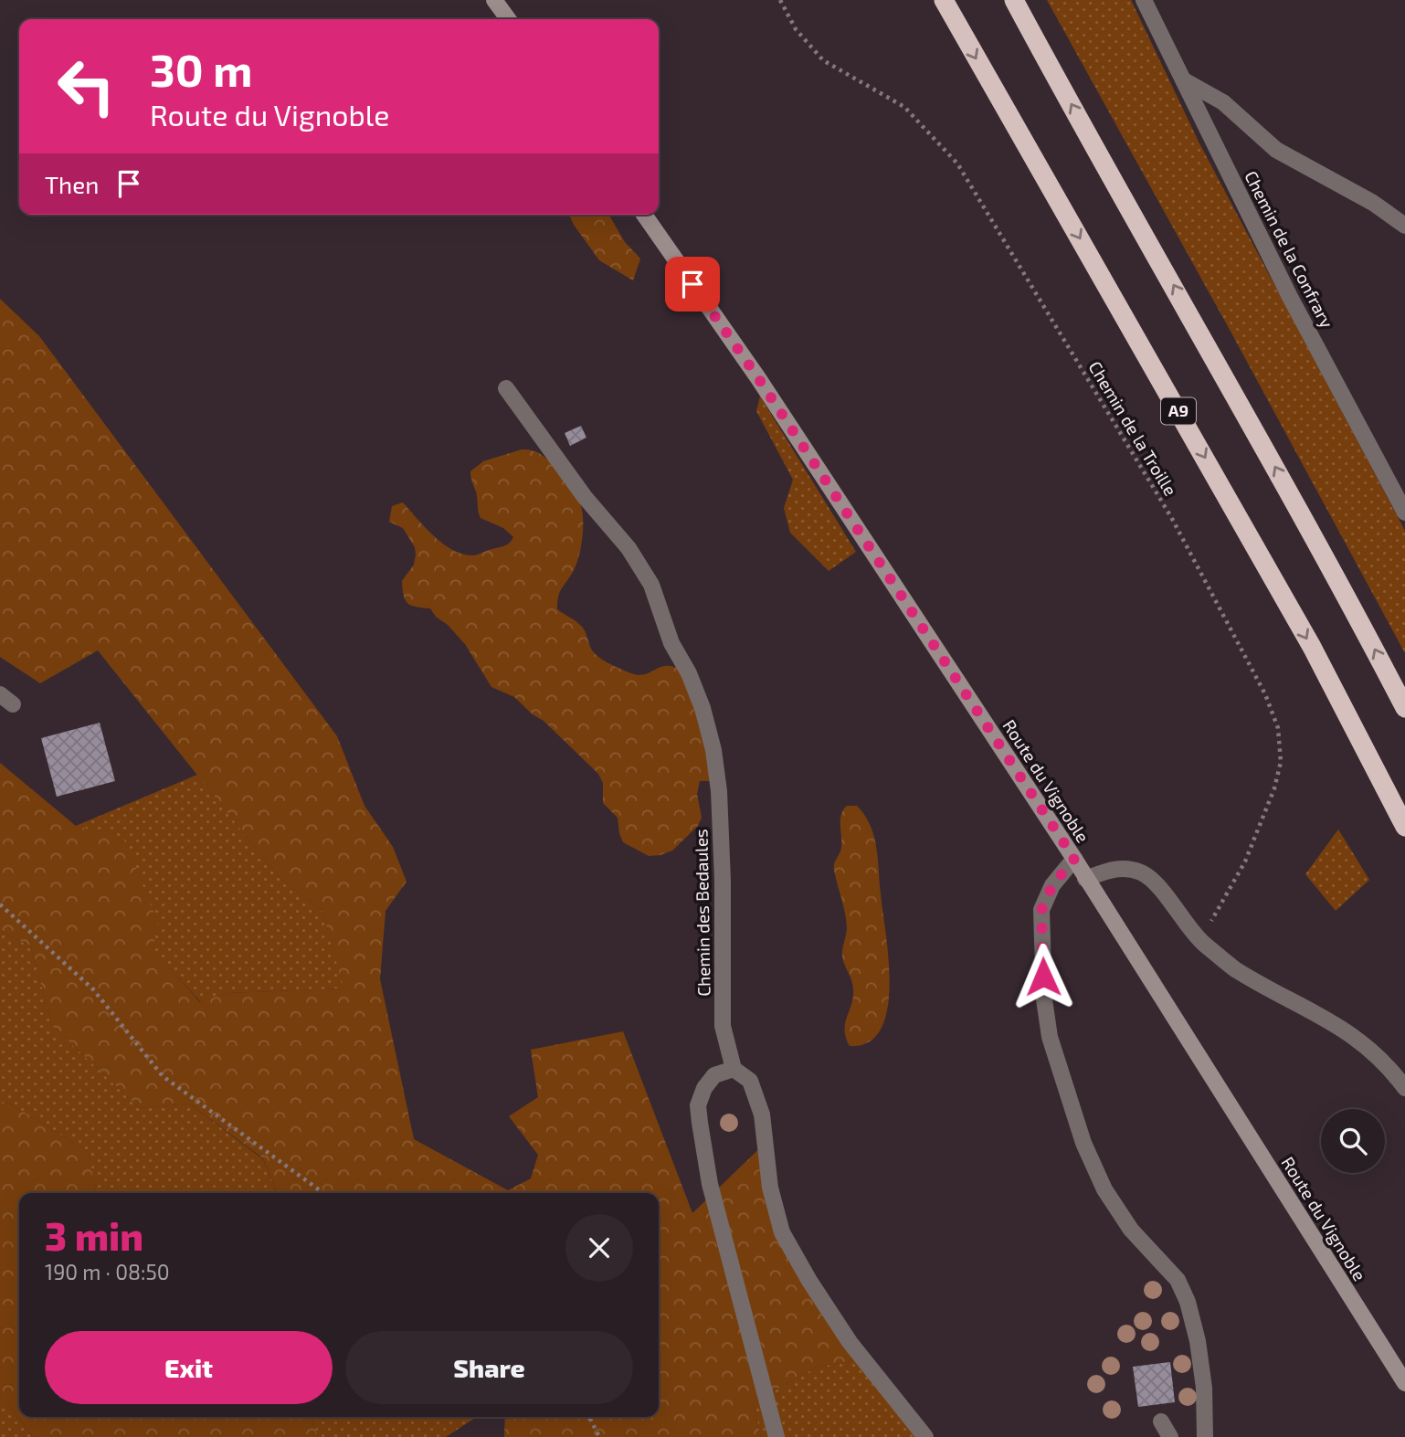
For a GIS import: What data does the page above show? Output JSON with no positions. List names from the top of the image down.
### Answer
{
  "streets": {
    "highway": ["A9"],
    "street": ["Chemin de la Confrary", "Route du Vignoble", "Chemin des Bedaules"],
    "path": ["Chemin de la Troille"]
  },
  "page": {
    "turn": ["30 m", "Route du Vignoble"],
    "then": "Then",
    "heading": ["3 min", "190 m · 08:50"],
    "buttons": ["Exit", "Share"]
  }
}
